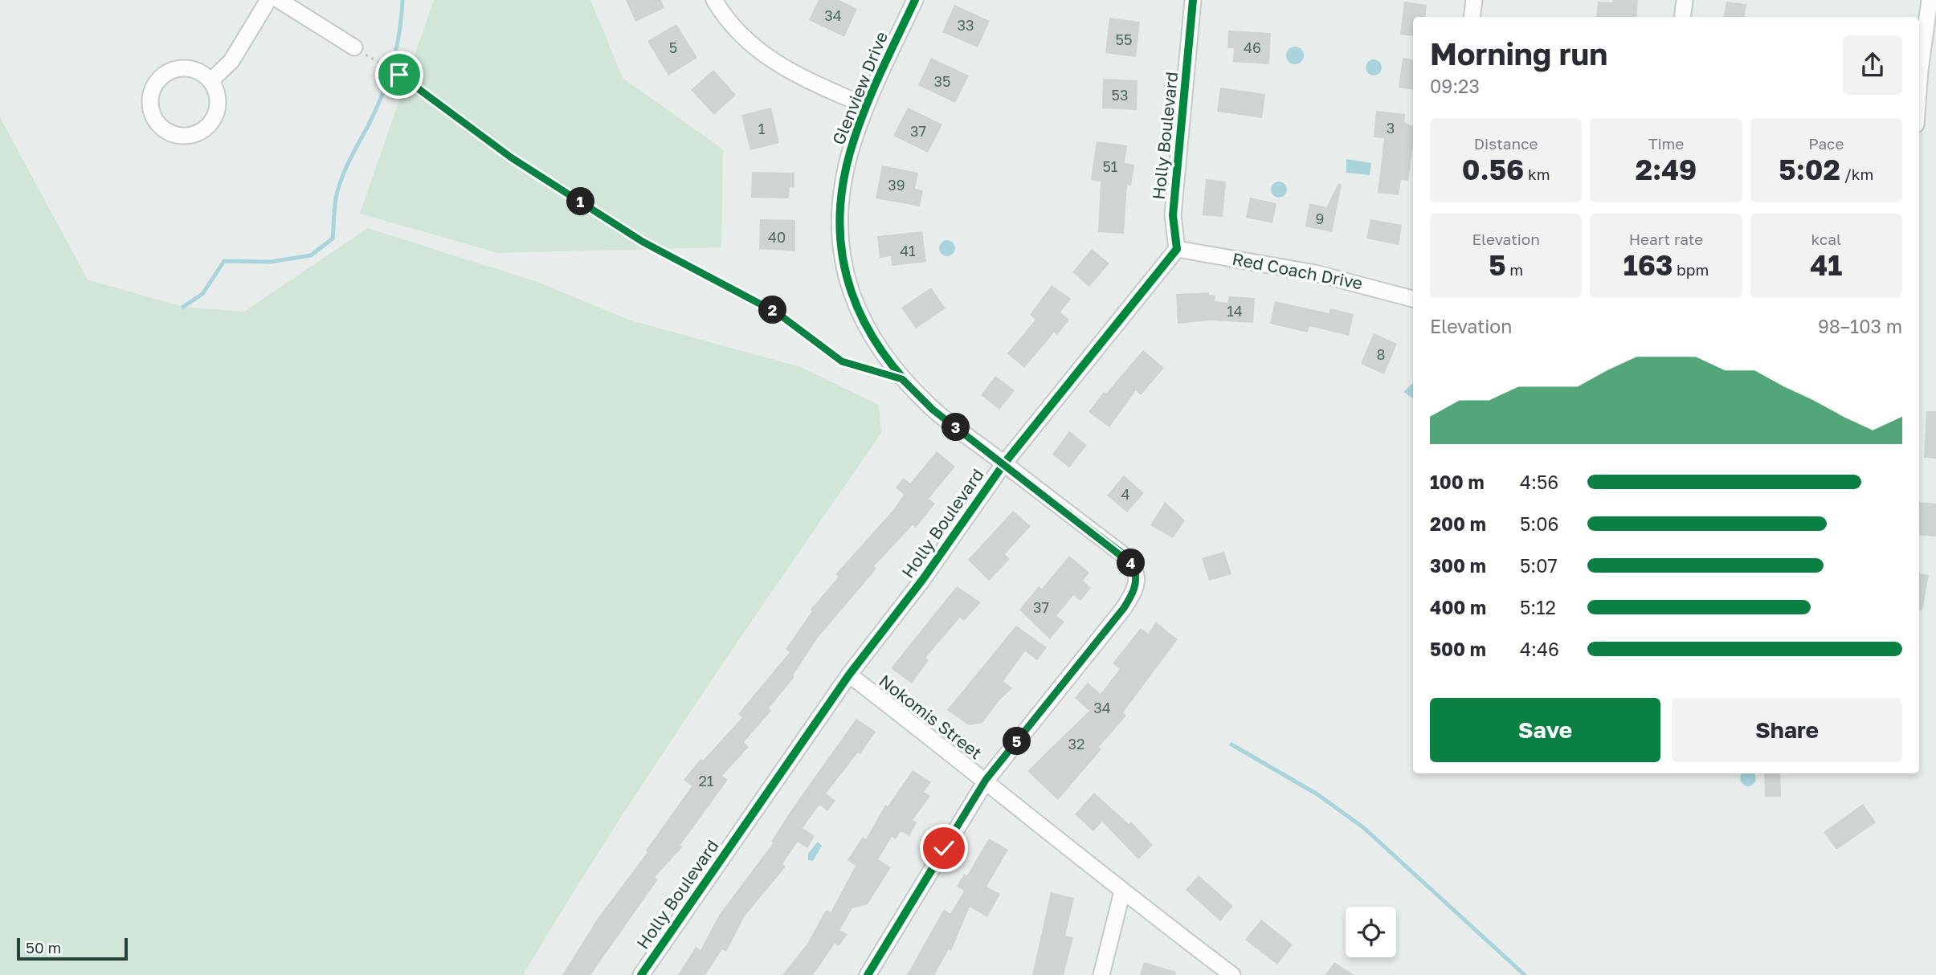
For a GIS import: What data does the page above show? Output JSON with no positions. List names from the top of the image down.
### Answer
{
  "streets": {
    "street": [
      "Glenview Drive",
      "Holly Boulevard",
      "Red Coach Drive",
      "Nokomis Street"
    ]
  },
  "crossings": [
    ["Glenview Drive", "Holly Boulevard"],
    ["Glenview Drive", "Nokomis Street"],
    ["Holly Boulevard", "Red Coach Drive"],
    ["Holly Boulevard", "Nokomis Street"]
  ],
  "house_numbers": [
    "34",
    "33",
    "55",
    "5",
    "46",
    "35",
    "53",
    "3",
    "1",
    "37",
    "51",
    "39",
    "9",
    "40",
    "41",
    "14",
    "8",
    "4",
    "37",
    "34",
    "32",
    "21"
  ],
  "scale_bar": "50 m",
  "page": {
    "heading": ["Morning run", "09:23"],
    "stats": [
      ["Distance", "0.56 km"],
      ["Time", "2:49"],
      ["Pace", "5:02 /km"],
      ["Elevation", "5 m"],
      ["Heart rate", "163 bpm"],
      ["kcal", "41"]
    ],
    "pins": [
      "1",
      "2",
      "3",
      "4",
      "5"
    ],
    "chart": ["Elevation", "98–103 m"],
    "list": [
      {
        "name": "100 m",
        "note": "4:56"
      },
      {
        "name": "200 m",
        "note": "5:06"
      },
      {
        "name": "300 m",
        "note": "5:07"
      },
      {
        "name": "400 m",
        "note": "5:12"
      },
      {
        "name": "500 m",
        "note": "4:46"
      }
    ],
    "buttons": ["Save", "Share"],
    "scale": "50 m"
  }
}
